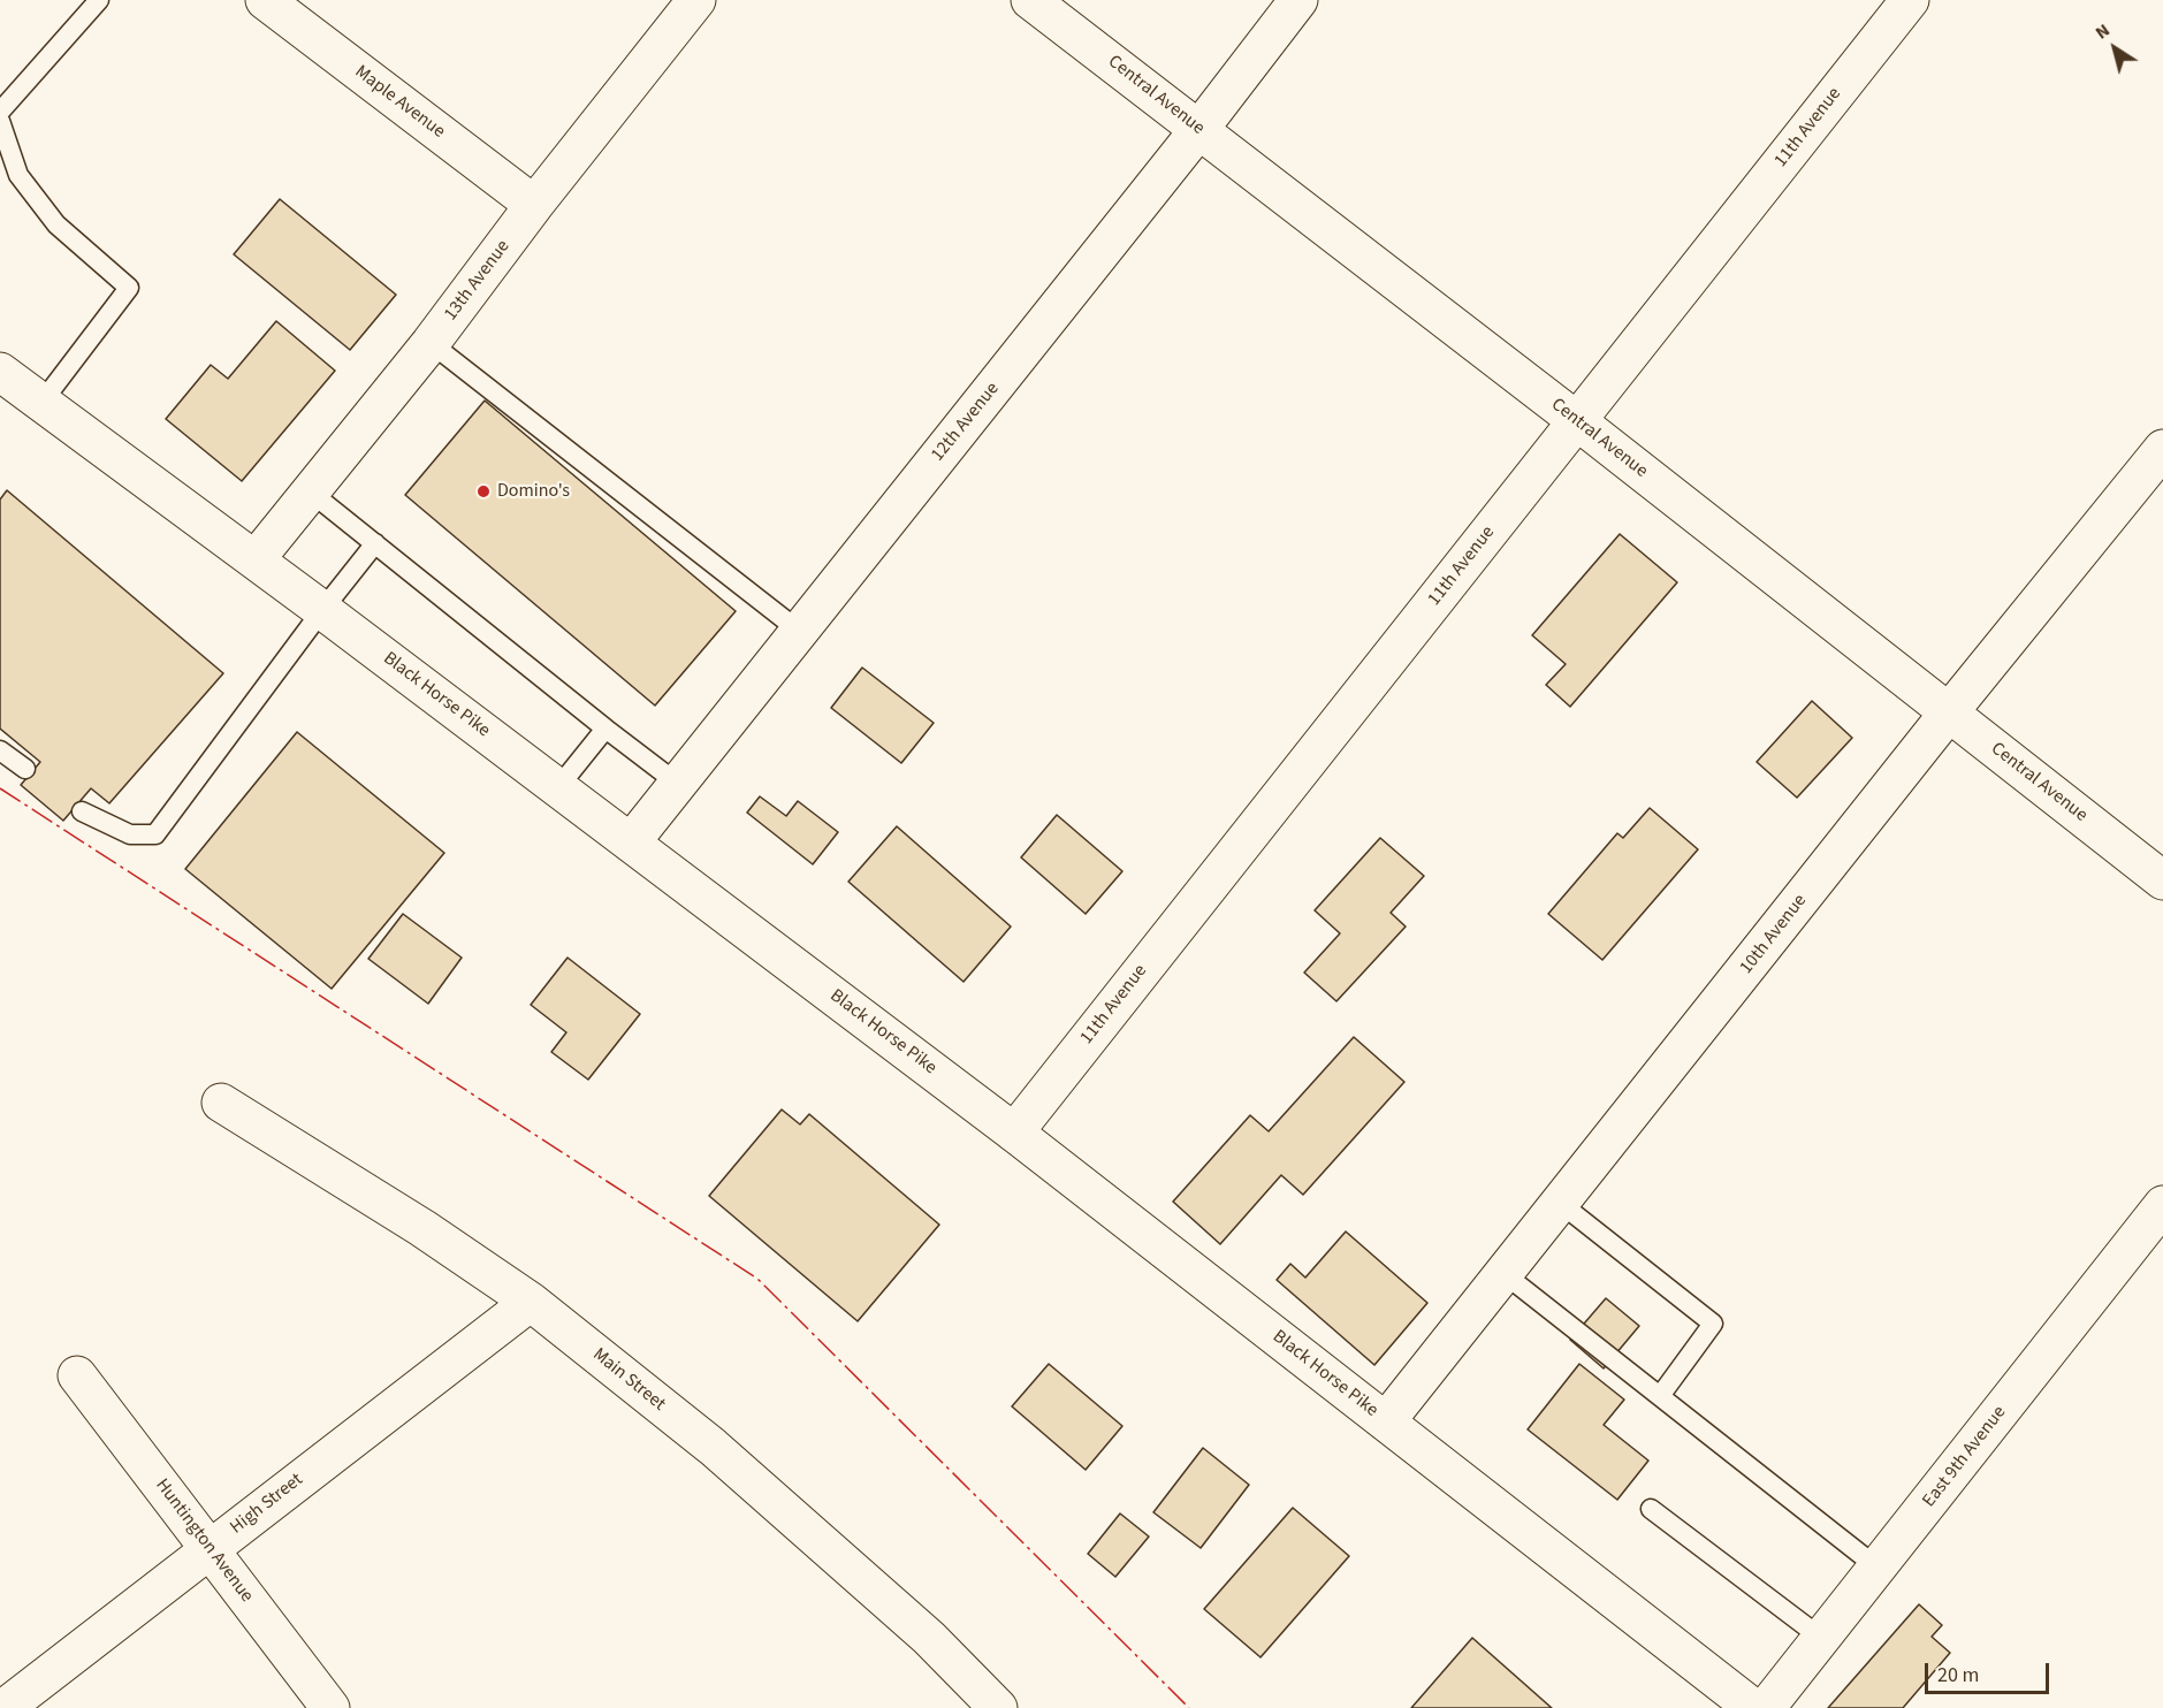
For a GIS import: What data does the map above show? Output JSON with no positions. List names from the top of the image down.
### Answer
{
  "streets": {
    "street": [
      "Central Avenue",
      "Maple Avenue",
      "11th Avenue",
      "13th Avenue",
      "12th Avenue",
      "Black Horse Pike",
      "10th Avenue",
      "Main Street",
      "East 9th Avenue",
      "High Street",
      "Huntington Avenue"
    ]
  },
  "crossings": [
    ["Central Avenue", "11th Avenue"],
    ["Central Avenue", "12th Avenue"],
    ["Central Avenue", "10th Avenue"],
    ["Maple Avenue", "13th Avenue"],
    ["11th Avenue", "Black Horse Pike"],
    ["13th Avenue", "Black Horse Pike"],
    ["12th Avenue", "Black Horse Pike"],
    ["Black Horse Pike", "10th Avenue"],
    ["Main Street", "High Street"],
    ["High Street", "Huntington Avenue"]
  ],
  "places": ["Domino's"],
  "scale_bar": "20 m",
  "north": "top left"
}
